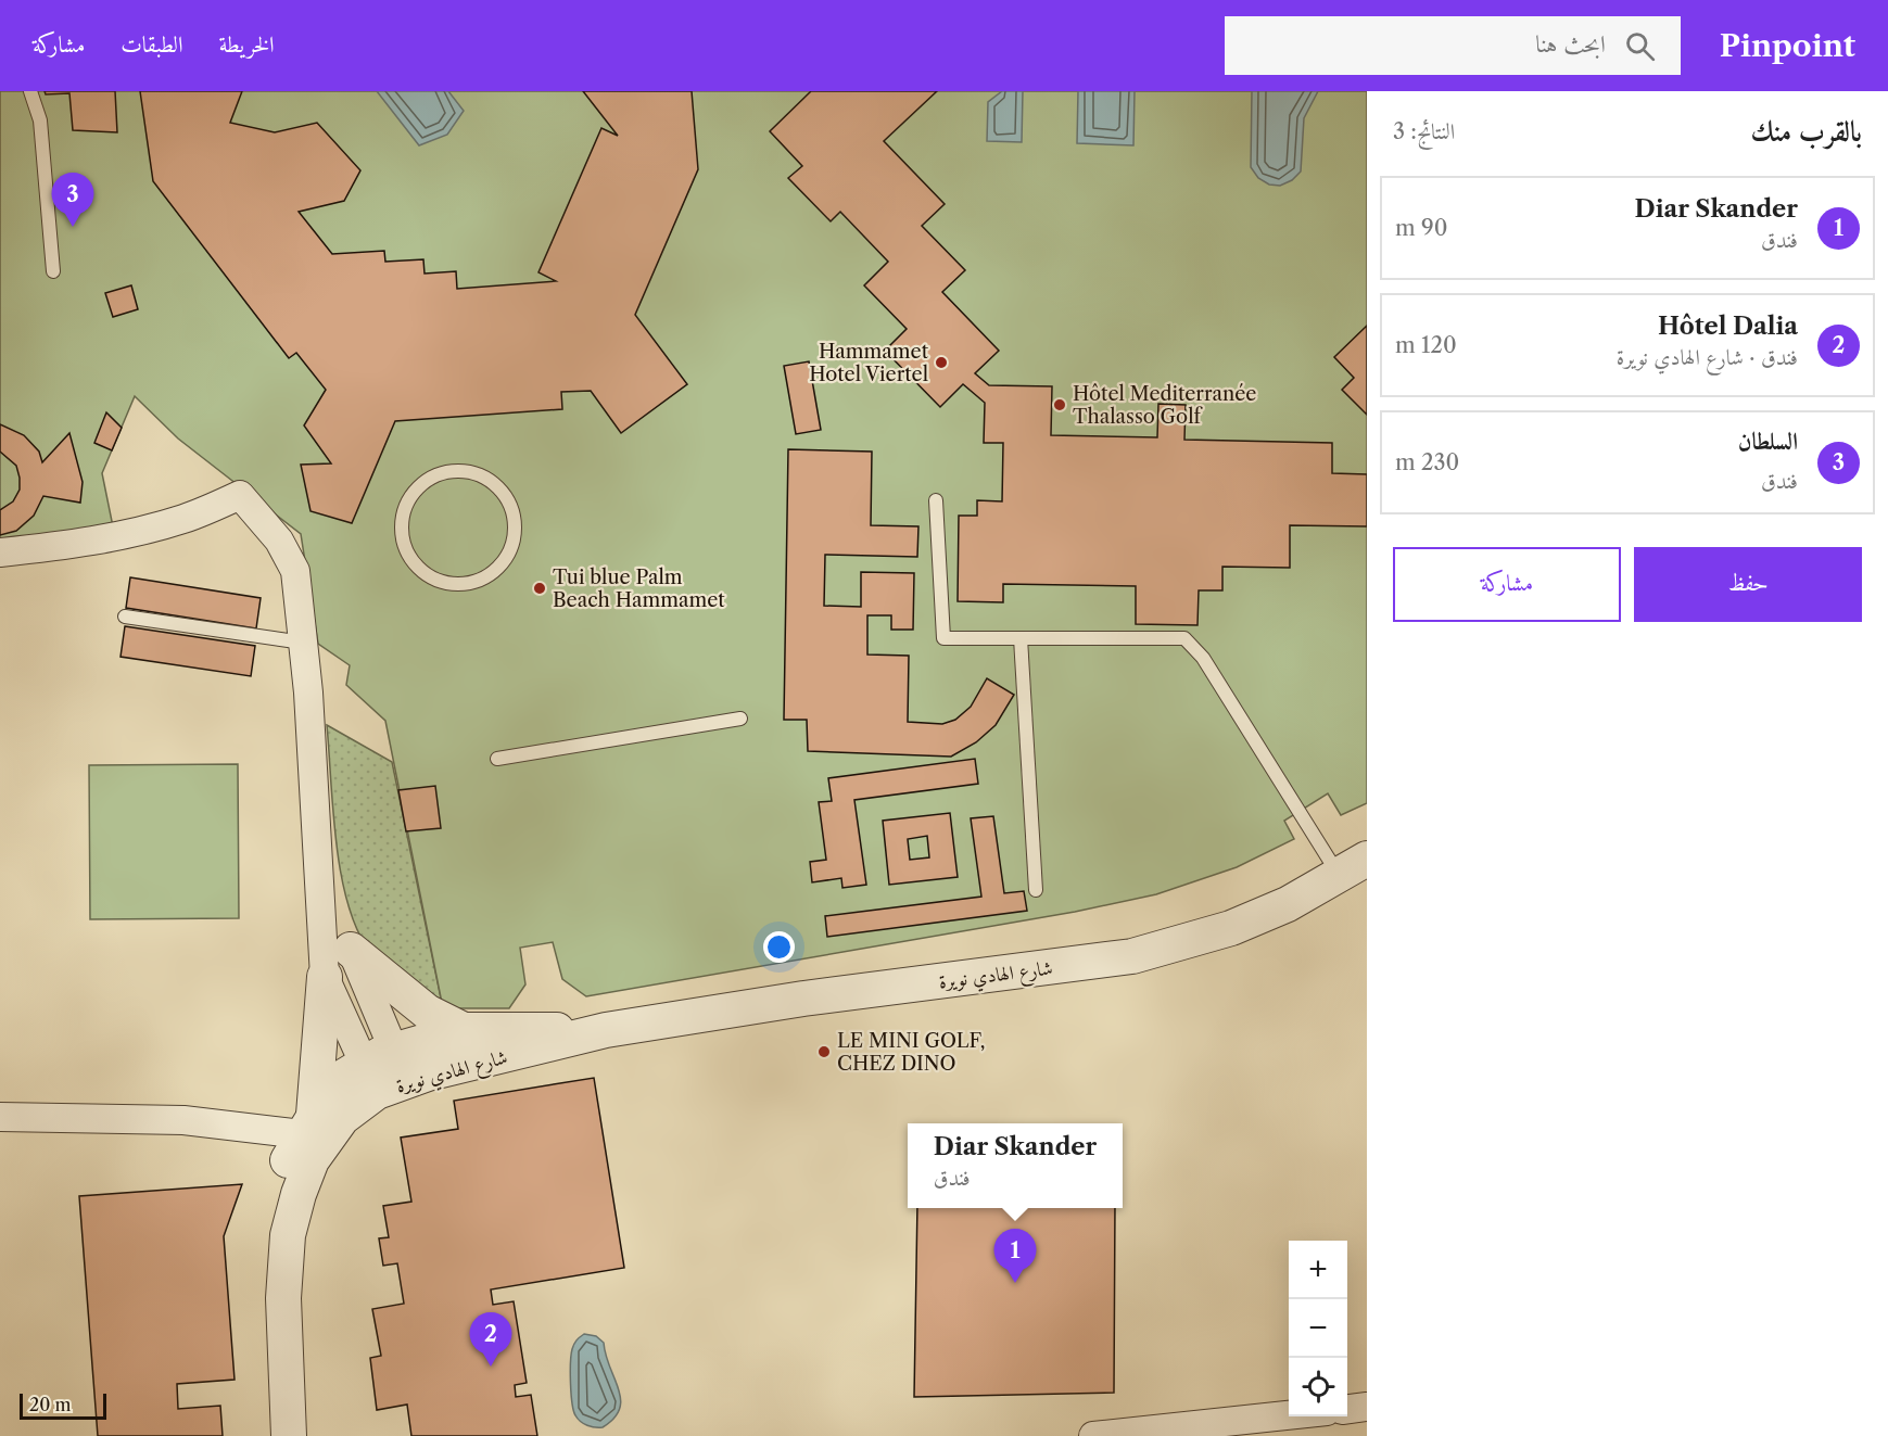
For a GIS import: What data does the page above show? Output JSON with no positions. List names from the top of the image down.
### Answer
{
  "streets": {
    "street": ["شارع الهادي نويرة"]
  },
  "places": [
    "Hammamet Hotel Viertel",
    "Hôtel Mediterranée Thalasso Golf",
    "Tui blue Palm Beach Hammamet",
    "LE MINI GOLF, CHEZ DINO"
  ],
  "scale_bar": "20 m",
  "page": {
    "header": "Pinpoint",
    "search": "ابحث هنا",
    "nav": ["الخريطة", "الطبقات", "مشاركة"],
    "heading": ["بالقرب منك", "النتائج: 3"],
    "pins": ["3", "1", "2"],
    "list": [
      {
        "mark": "1",
        "name": "Diar Skander",
        "note": "فندق",
        "value": "90 m"
      },
      {
        "mark": "2",
        "name": "Hôtel Dalia",
        "note": "فندق · شارع الهادي نويرة",
        "value": "120 m"
      },
      {
        "mark": "3",
        "name": "السلطان",
        "note": "فندق",
        "value": "230 m"
      }
    ],
    "buttons": ["حفظ", "مشاركة"],
    "popup": ["Diar Skander", "فندق"],
    "map_buttons": ["+", "−"],
    "scale": "20 m"
  }
}
